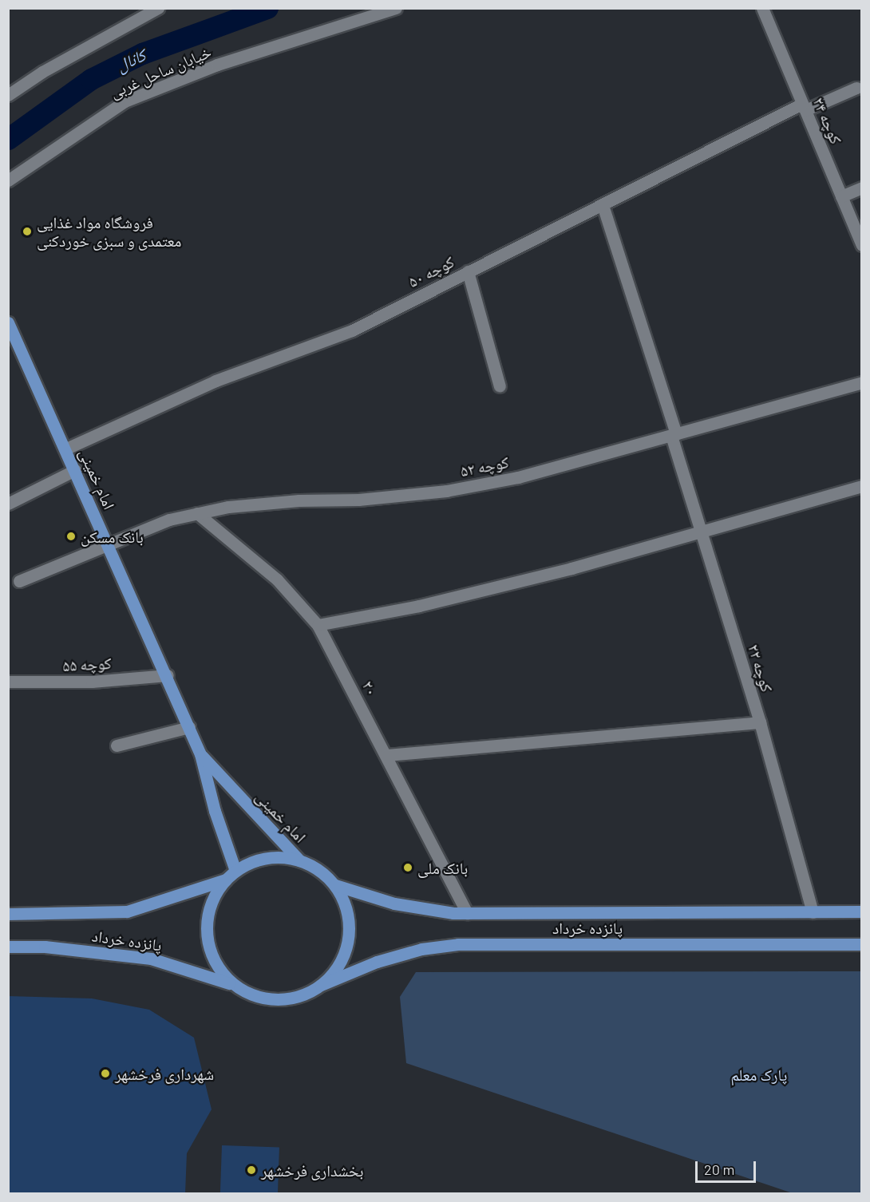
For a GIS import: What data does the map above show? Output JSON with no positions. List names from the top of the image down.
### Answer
{
  "streets": {
    "main road": ["امام خمینی", "پانزده خرداد"],
    "street": [
      "خیابان ساحل غربی",
      "کوچه ۲۴",
      "کوچه ۵۰",
      "کوچه ۵۲",
      "کوچه ۵۵",
      "کوچه ۲۲",
      "۲۰"
    ]
  },
  "crossings": [
    ["کوچه ۲۴", "کوچه ۵۰"],
    ["کوچه ۵۰", "امام خمینی"],
    ["کوچه ۵۰", "کوچه ۲۲"],
    ["کوچه ۵۲", "امام خمینی"],
    ["کوچه ۵۲", "کوچه ۲۲"],
    ["کوچه ۵۲", "۲۰"],
    ["امام خمینی", "کوچه ۵۵"],
    ["امام خمینی", "پانزده خرداد"],
    ["کوچه ۲۲", "پانزده خرداد"],
    ["۲۰", "پانزده خرداد"]
  ],
  "water": ["کانال"],
  "parks": ["پارک معلم"],
  "places": [
    "فروشگاه مواد غذایی معتمدی و سبزی خوردکنی",
    "بانک مسکن",
    "بانک ملی",
    "شهرداری فرخشهر",
    "بخشداری فرخشهر"
  ],
  "scale_bar": "20 m"
}
